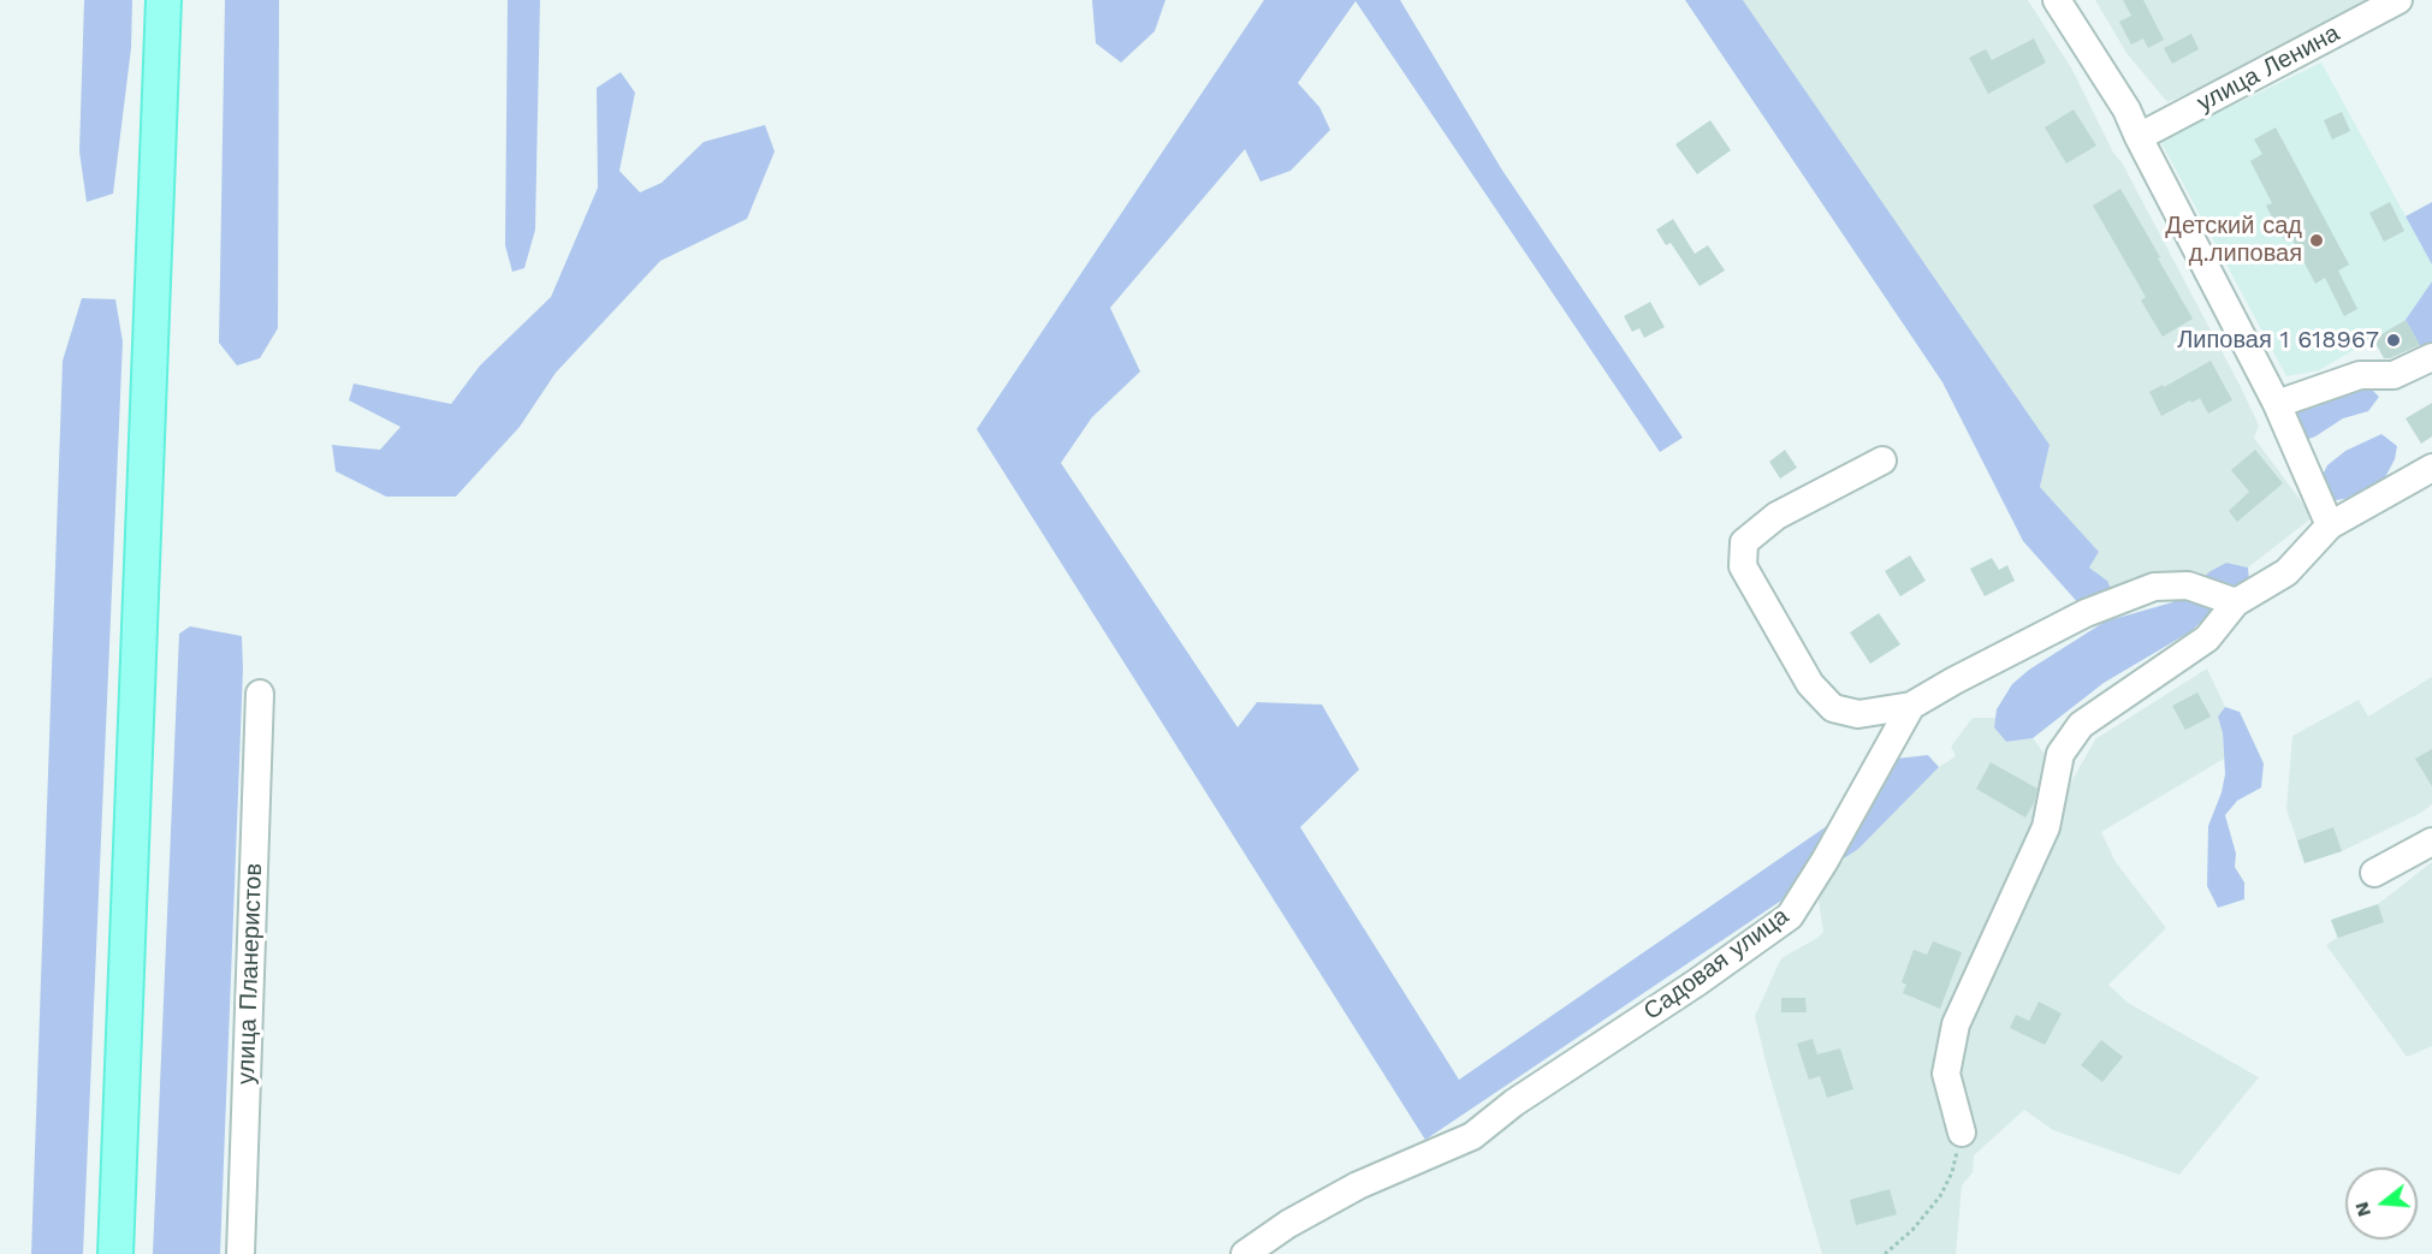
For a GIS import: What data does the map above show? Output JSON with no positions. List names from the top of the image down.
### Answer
{
  "streets": {
    "street": ["улица Ленина", "Садовая улица", "улица Планеристов"]
  },
  "places": ["Детский сад д.липовая", "Липовая 1 618967"],
  "north": "left"
}
